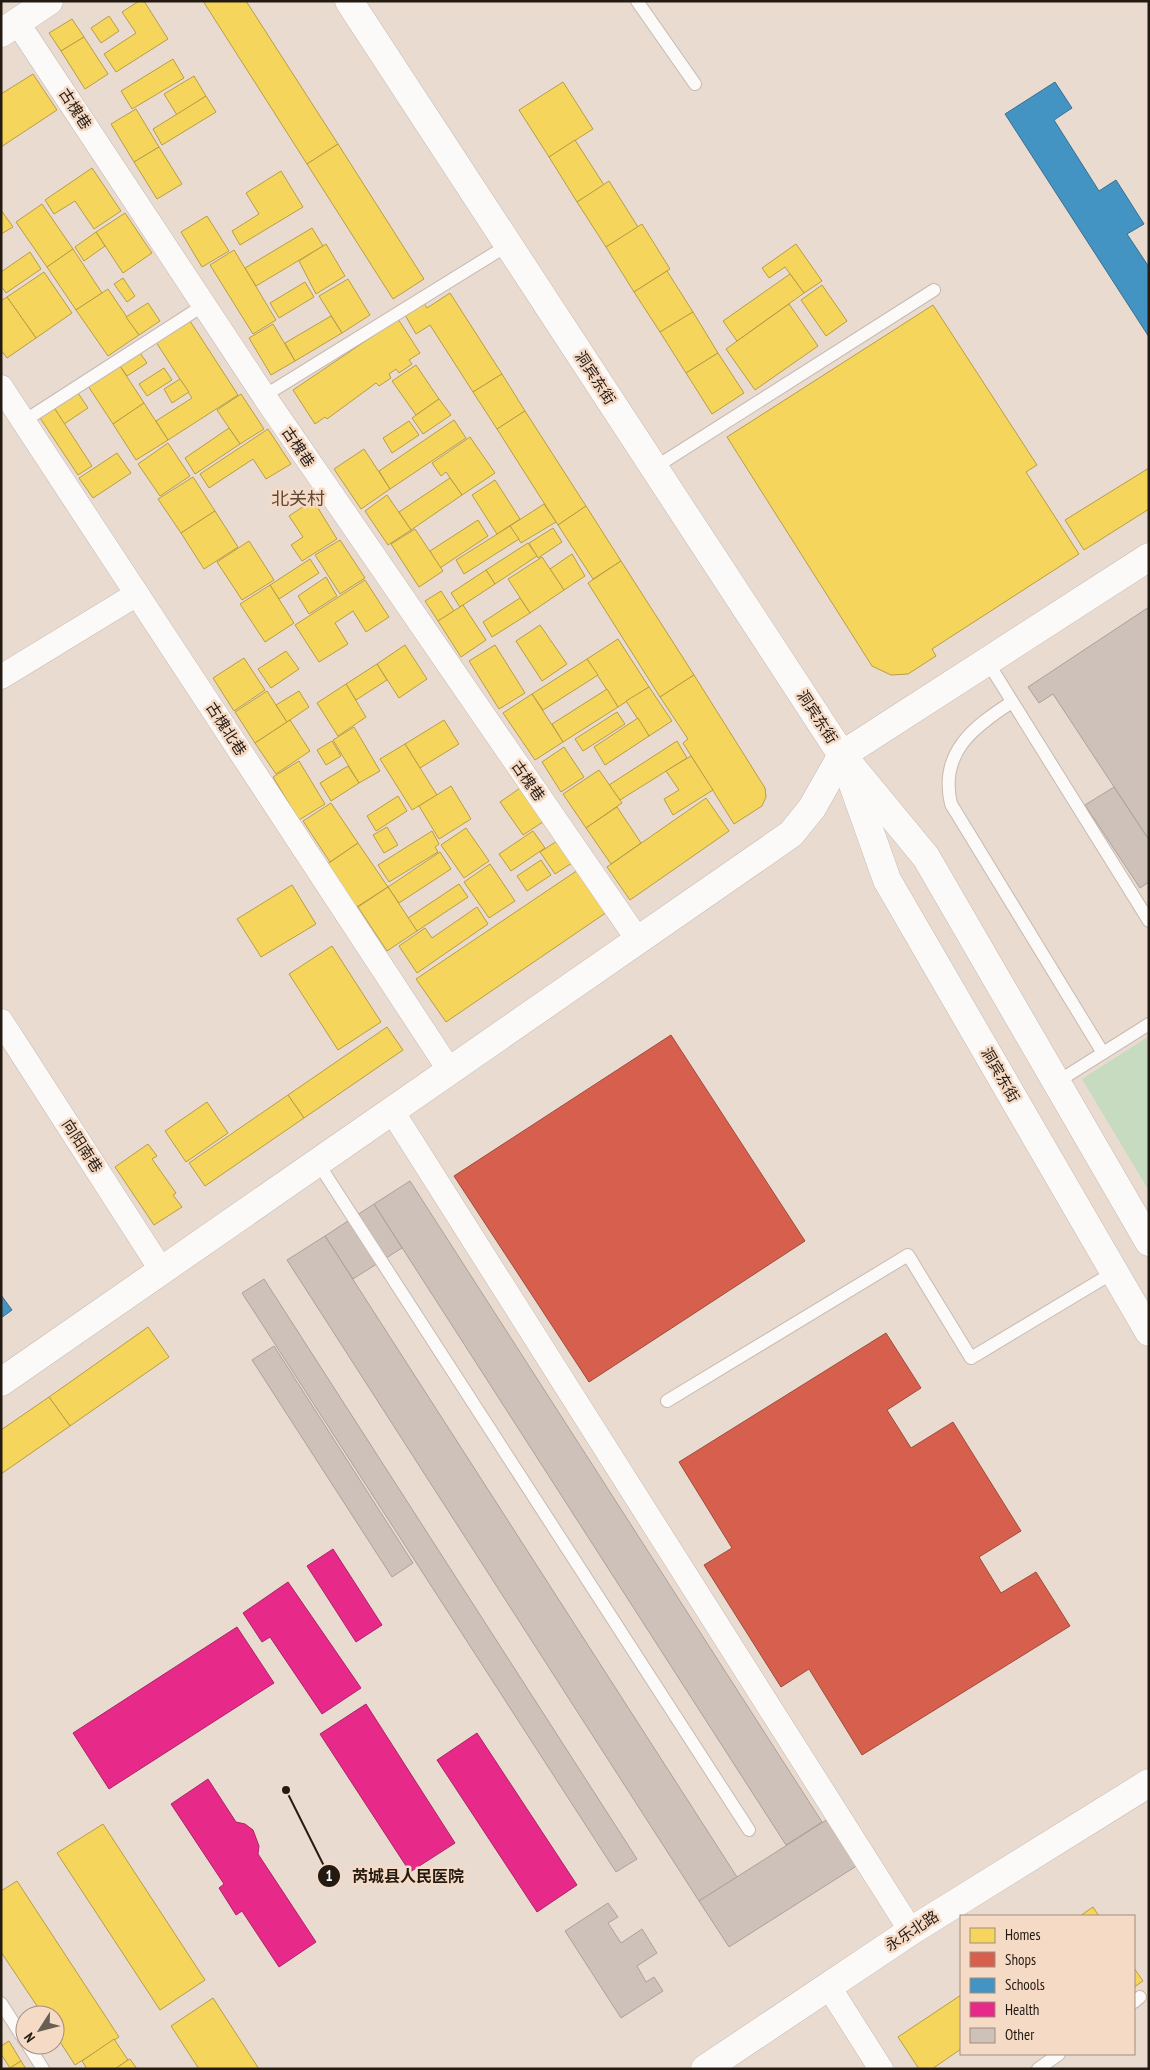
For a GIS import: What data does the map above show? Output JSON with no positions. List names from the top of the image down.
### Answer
{
  "streets": {
    "main road": ["洞宾东街", "永乐北路"],
    "street": ["古槐巷", "古槐北巷", "向阳南巷"]
  },
  "districts": ["北关村"],
  "places": ["芮城县人民医院"],
  "legend": [
    "Homes",
    "Shops",
    "Schools",
    "Health",
    "Other"
  ],
  "north": "bottom left"
}
